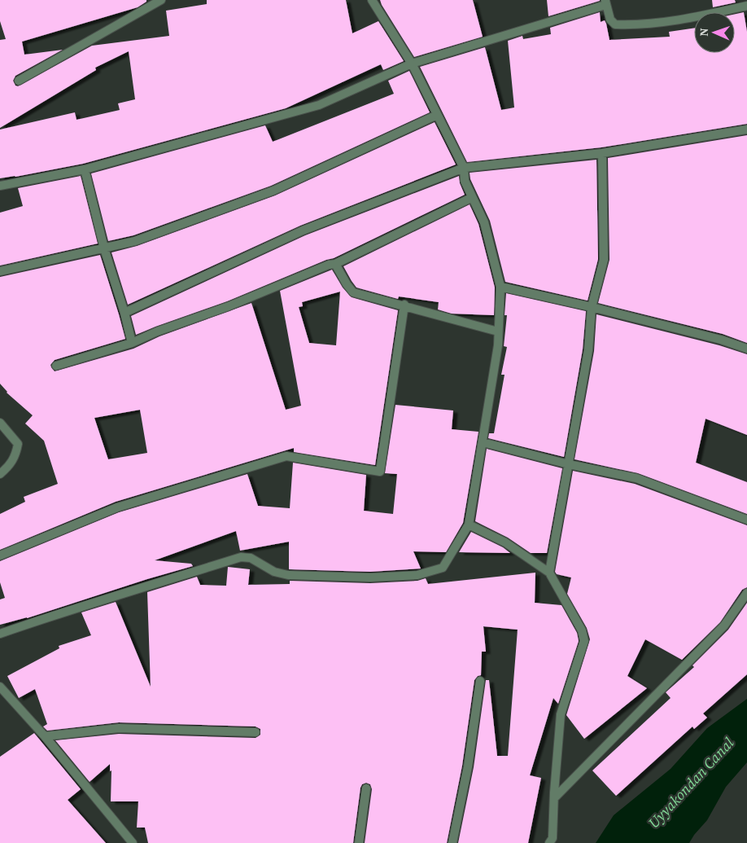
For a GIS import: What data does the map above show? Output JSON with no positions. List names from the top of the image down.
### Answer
{
  "water": ["Uyyakondan Canal"],
  "north": "left"
}
